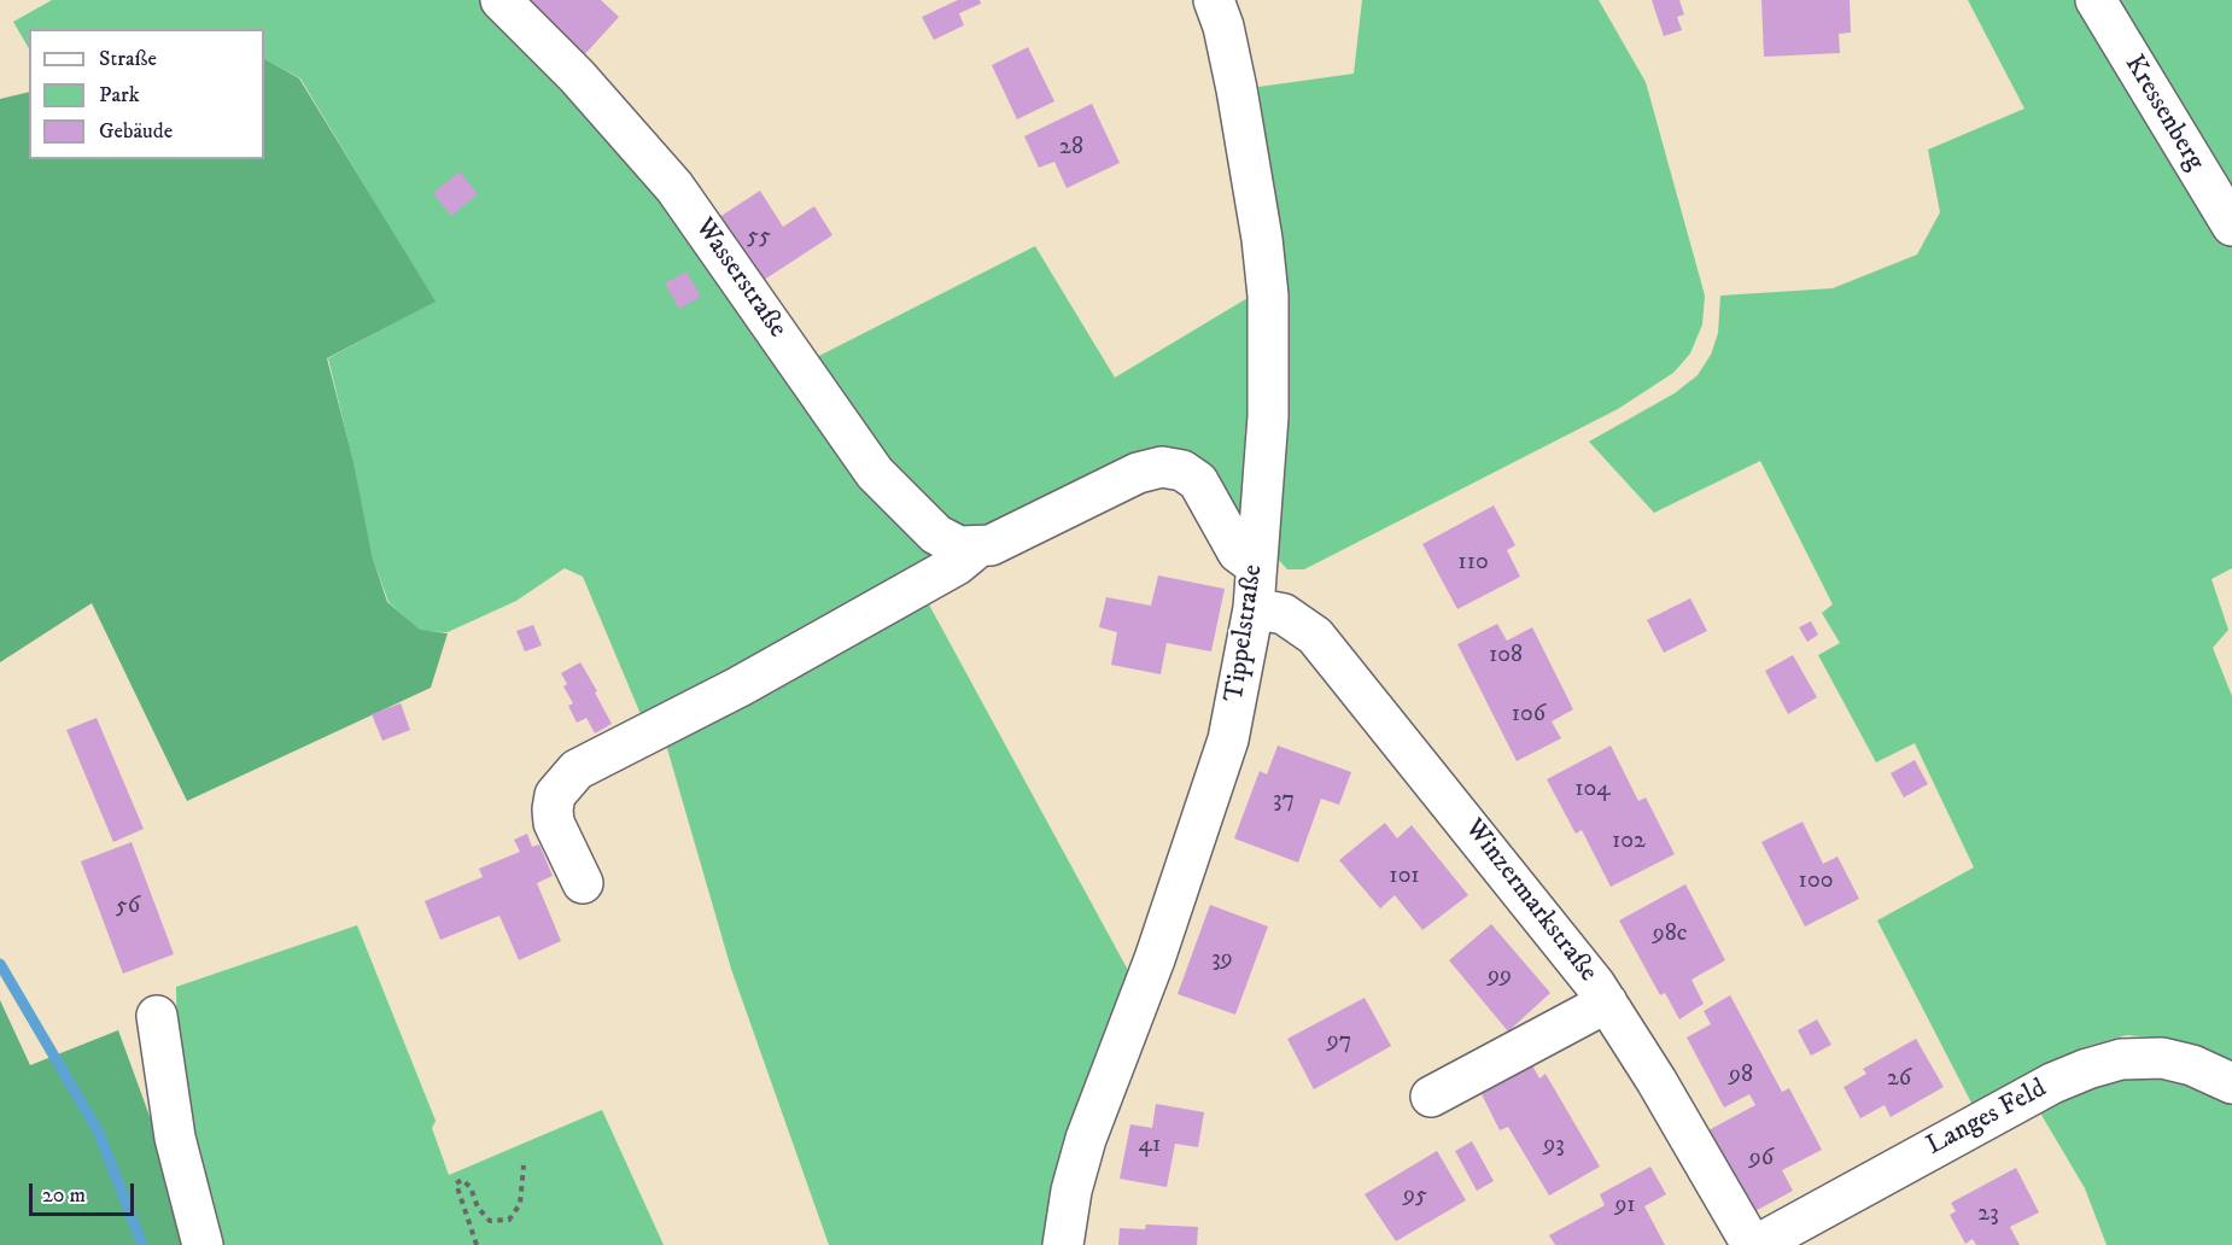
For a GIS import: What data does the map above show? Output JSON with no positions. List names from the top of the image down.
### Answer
{
  "streets": {
    "street": [
      "Kressenberg",
      "Wasserstraße",
      "Tippelstraße",
      "Winzermarkstraße",
      "Langes Feld"
    ]
  },
  "crossings": [
    ["Tippelstraße", "Winzermarkstraße"],
    ["Winzermarkstraße", "Langes Feld"]
  ],
  "house_numbers": [
    "28",
    "55",
    "110",
    "108",
    "106",
    "104",
    "37",
    "102",
    "101",
    "100",
    "56",
    "98c",
    "39",
    "99",
    "97",
    "98",
    "26",
    "41",
    "93",
    "96",
    "95",
    "91",
    "23"
  ],
  "legend": ["Straße", "Park", "Gebäude"],
  "scale_bar": "20 m"
}
